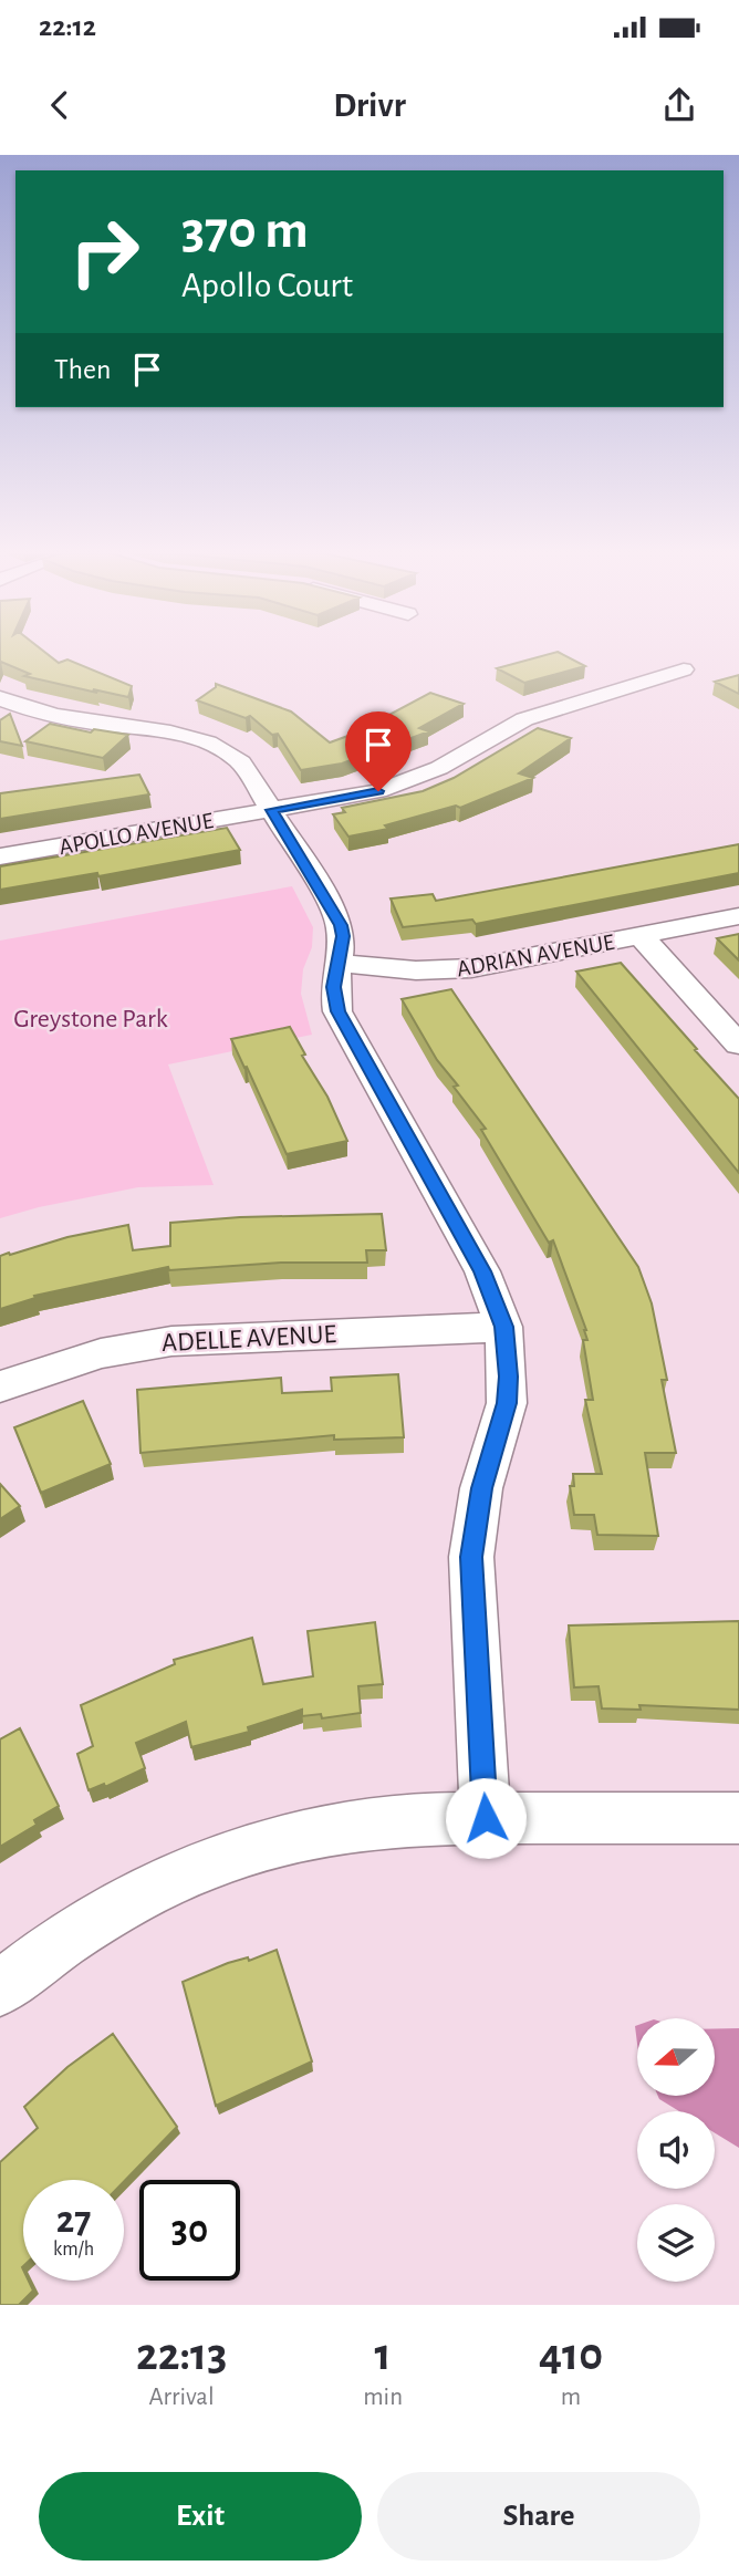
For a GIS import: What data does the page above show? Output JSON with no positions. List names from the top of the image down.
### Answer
{
  "streets": {
    "street": ["APOLLO AVENUE", "ADRIAN AVENUE", "ADELLE AVENUE"]
  },
  "parks": ["Greystone Park"],
  "north": "left",
  "page": {
    "status": "22:12",
    "header": "Drivr",
    "turn": ["370 m", "Apollo Court"],
    "then": "Then",
    "speed": "27 km/h",
    "limit": "30",
    "eta": [
      "22:13",
      "Arrival",
      "1",
      "min",
      "410",
      "m"
    ],
    "buttons": ["Exit", "Share"]
  }
}
